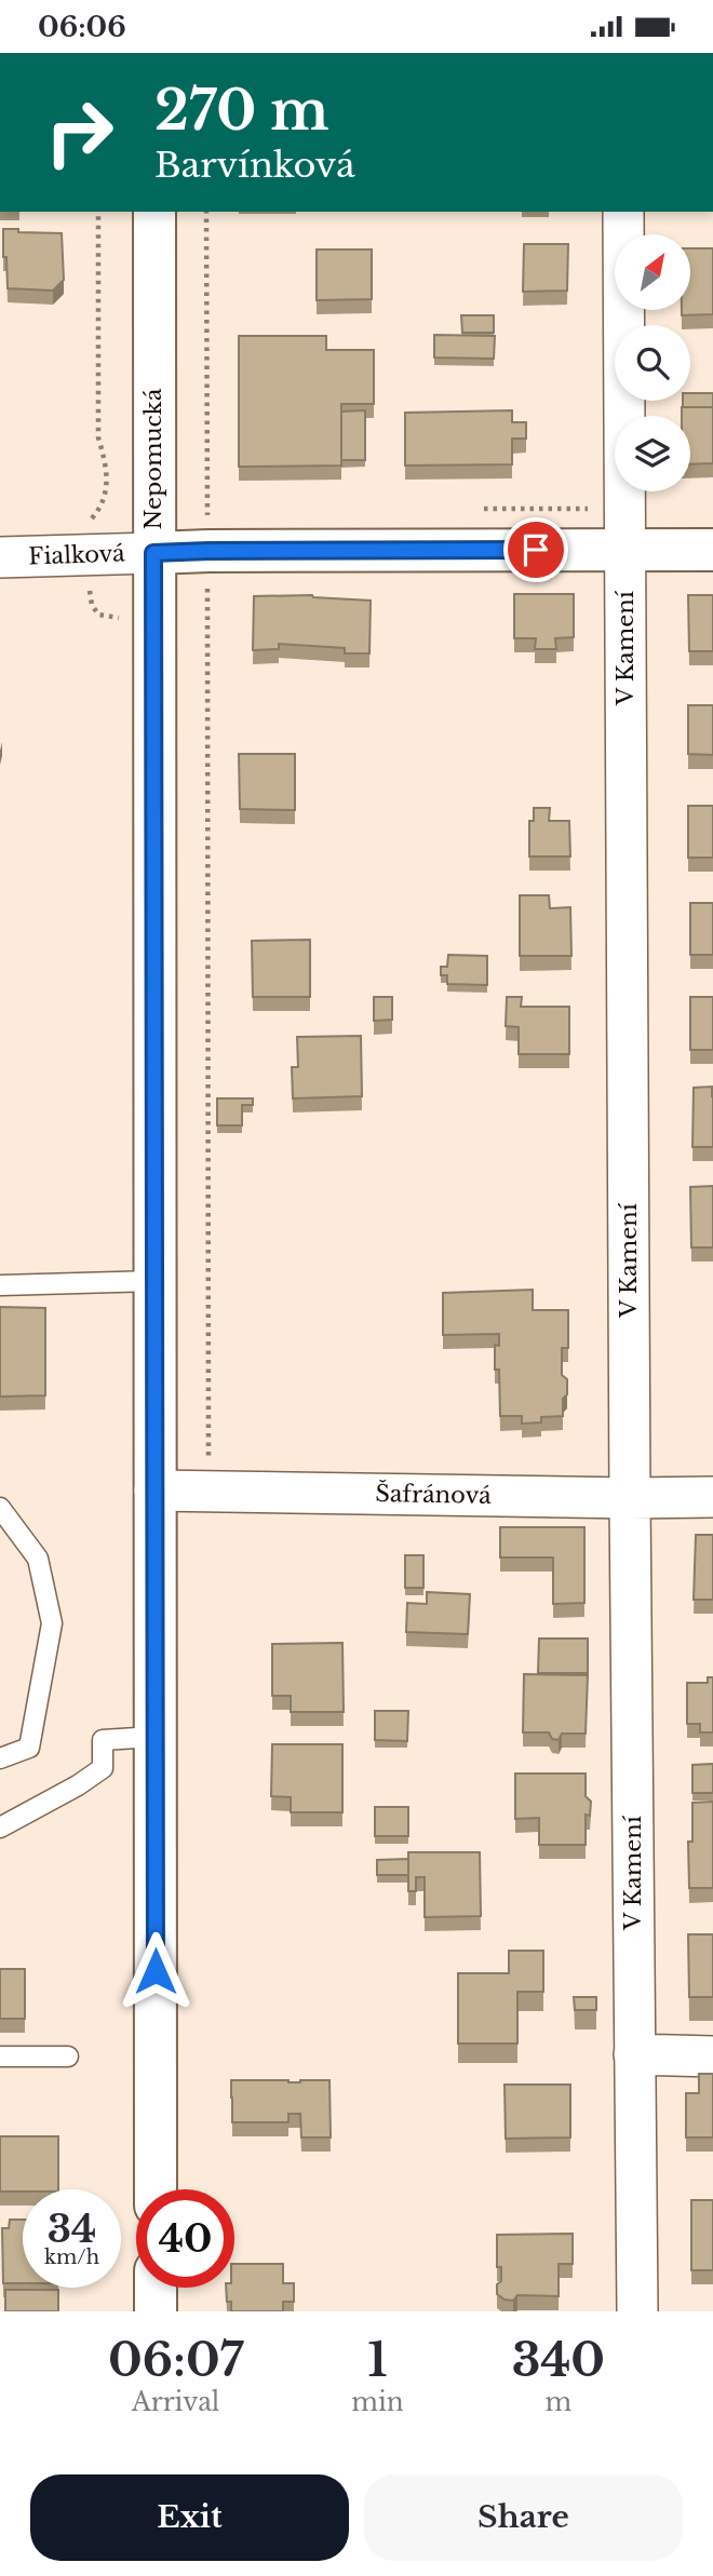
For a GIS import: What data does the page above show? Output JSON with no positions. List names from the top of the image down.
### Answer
{
  "streets": {
    "street": [
      "Nepomucká",
      "Fialková",
      "V Kamení",
      "Šafránová"
    ]
  },
  "crossings": [
    ["Nepomucká", "Fialková"],
    ["Nepomucká", "Šafránová"],
    ["V Kamení", "Šafránová"]
  ],
  "north": "top right",
  "page": {
    "status": "06:06",
    "turn": ["270 m", "Barvínková"],
    "speed": "34 km/h",
    "limit": "40",
    "eta": [
      "06:07",
      "Arrival",
      "1",
      "min",
      "340",
      "m"
    ],
    "buttons": ["Exit", "Share"]
  }
}
